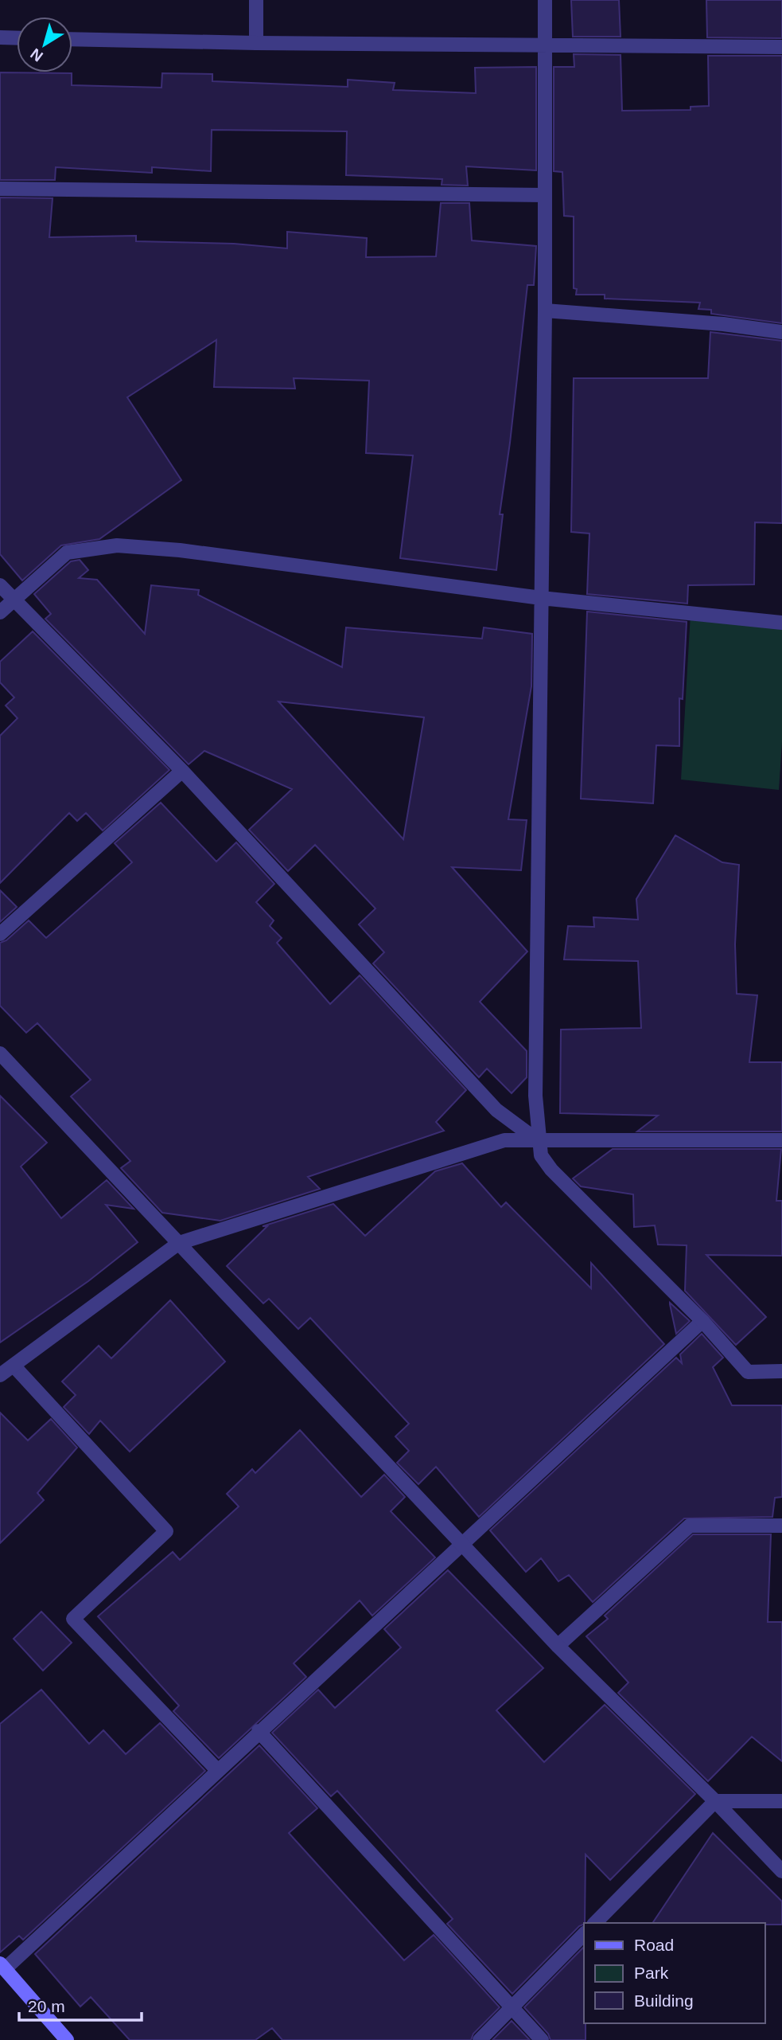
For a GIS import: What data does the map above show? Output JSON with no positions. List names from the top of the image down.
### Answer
{
  "legend": ["Road", "Park", "Building"],
  "scale_bar": "20 m",
  "north": "bottom left"
}
